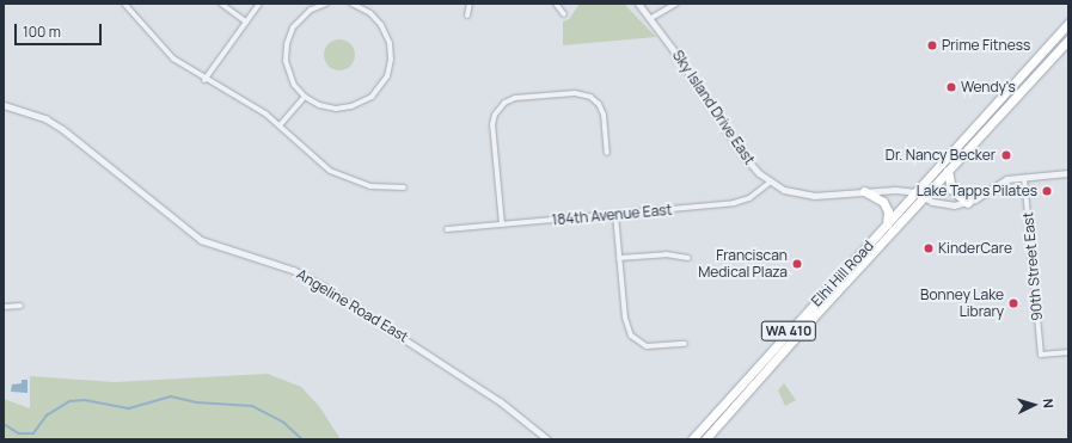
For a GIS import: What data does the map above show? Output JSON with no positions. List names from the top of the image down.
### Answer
{
  "streets": {
    "highway": ["Elhi Hill Road", "WA 410"],
    "street": [
      "Sky Island Drive East",
      "184th Avenue East",
      "90th Street East",
      "Angeline Road East"
    ]
  },
  "crossings": [
    ["Sky Island Drive East", "184th Avenue East"],
    ["Sky Island Drive East", "Elhi Hill Road"],
    ["Sky Island Drive East", "WA 410"],
    ["Elhi Hill Road", "WA 410"]
  ],
  "places": [
    "Prime Fitness",
    "Wendy's",
    "Dr. Nancy Becker",
    "Lake Tapps Pilates",
    "KinderCare",
    "Franciscan Medical Plaza",
    "Bonney Lake Library"
  ],
  "scale_bar": "100 m",
  "north": "right"
}
